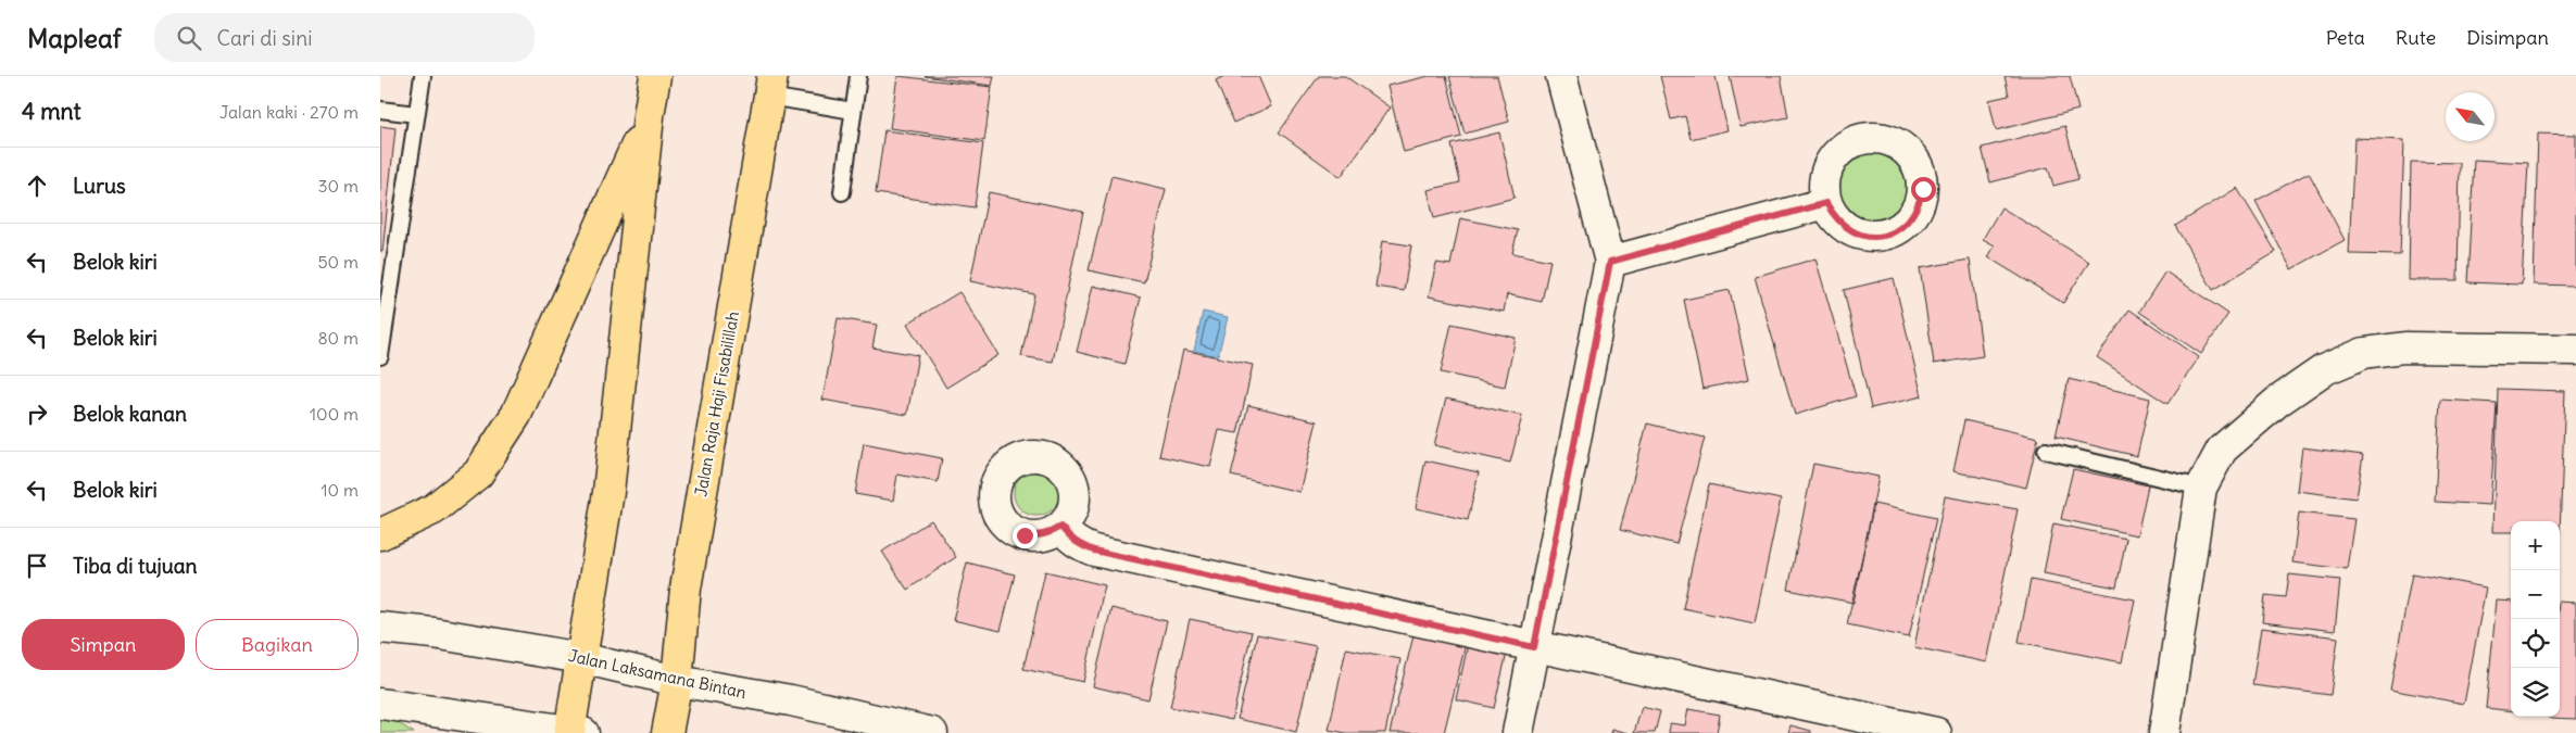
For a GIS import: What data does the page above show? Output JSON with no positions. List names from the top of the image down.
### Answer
{
  "streets": {
    "main road": ["Jalan Raja Haji Fisabilillah"],
    "street": ["Jalan Laksamana Bintan"]
  },
  "crossings": [
    ["Jalan Raja Haji Fisabilillah", "Jalan Laksamana Bintan"]
  ],
  "north": "top left",
  "page": {
    "header": "Mapleaf",
    "search": "Cari di sini",
    "nav": ["Peta", "Rute", "Disimpan"],
    "heading": ["4 mnt", "Jalan kaki · 270 m"],
    "list": [
      ["Lurus", "30 m"],
      ["Belok kiri", "50 m"],
      ["Belok kiri", "80 m"],
      ["Belok kanan", "100 m"],
      ["Belok kiri", "10 m"],
      "Tiba di tujuan"
    ],
    "map_buttons": ["+", "−"],
    "buttons": ["Simpan", "Bagikan"]
  }
}
